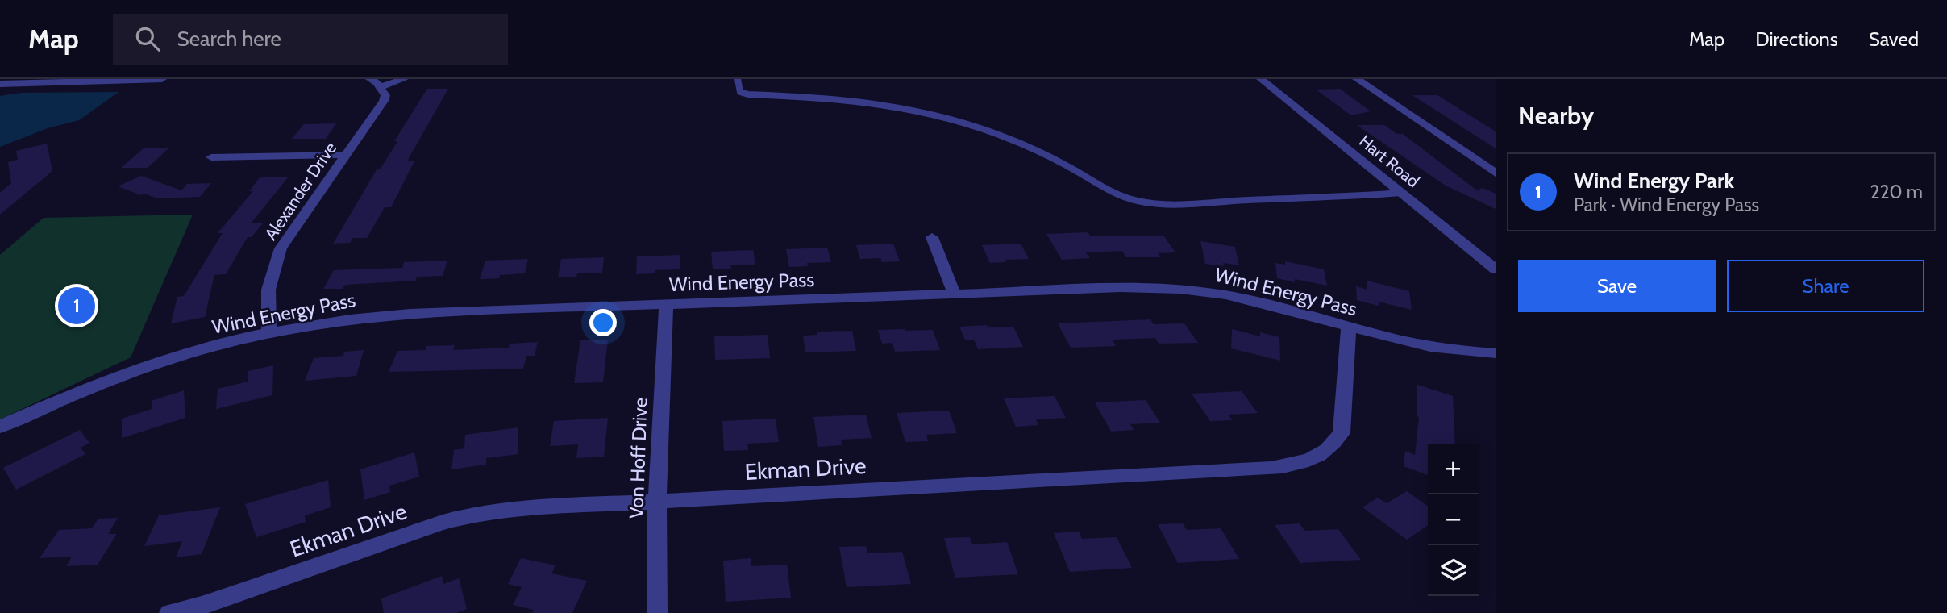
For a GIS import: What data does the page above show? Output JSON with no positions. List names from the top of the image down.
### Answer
{
  "streets": {
    "street": [
      "Hart Road",
      "Alexander Drive",
      "Wind Energy Pass",
      "Von Hoff Drive",
      "Ekman Drive"
    ]
  },
  "crossings": [
    ["Alexander Drive", "Wind Energy Pass"],
    ["Wind Energy Pass", "Von Hoff Drive"],
    ["Wind Energy Pass", "Ekman Drive"],
    ["Von Hoff Drive", "Ekman Drive"]
  ],
  "page": {
    "header": "Map",
    "search": "Search here",
    "nav": ["Map", "Directions", "Saved"],
    "heading": "Nearby",
    "list": [
      {
        "mark": "1",
        "name": "Wind Energy Park",
        "note": "Park · Wind Energy Pass",
        "value": "220 m"
      }
    ],
    "buttons": ["Save", "Share"],
    "pins": "1",
    "map_buttons": ["+", "−"]
  }
}
